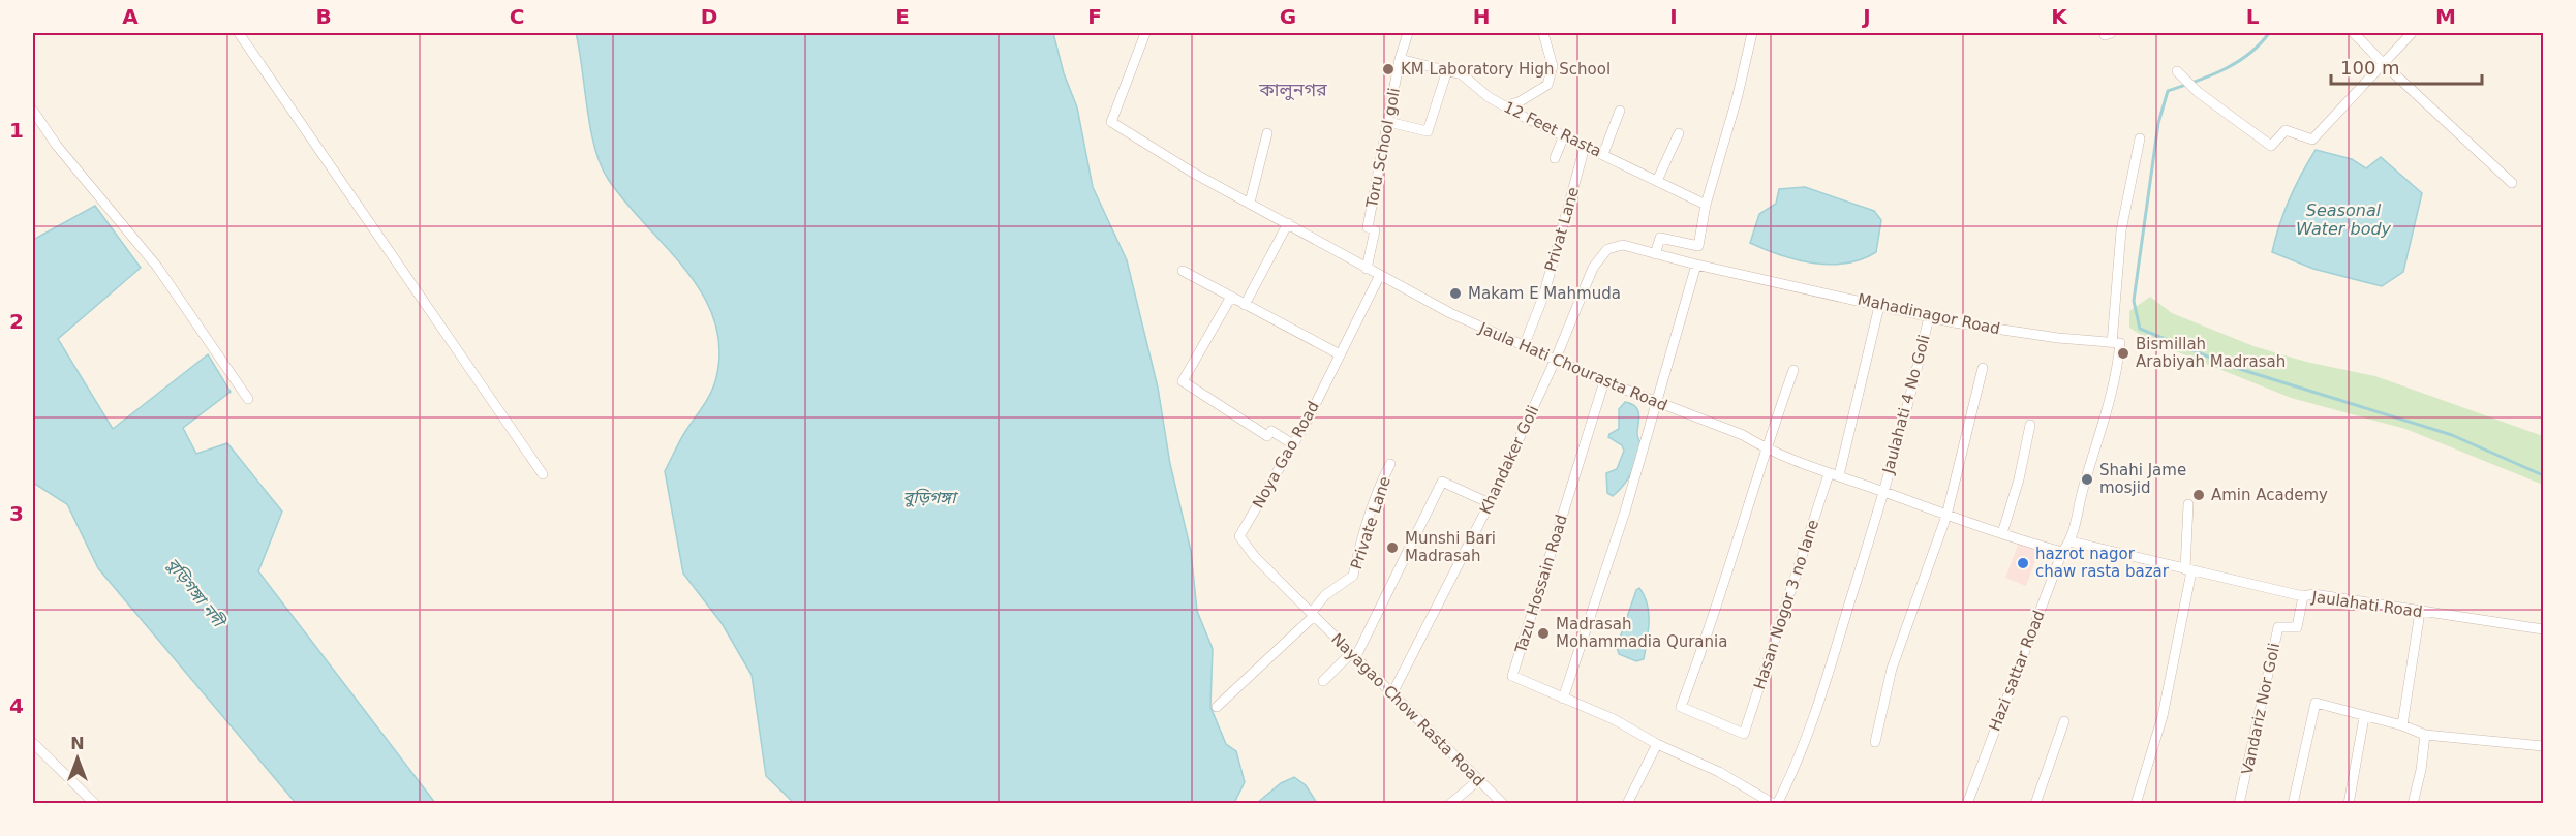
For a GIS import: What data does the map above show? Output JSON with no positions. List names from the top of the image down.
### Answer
{
  "streets": {
    "street": [
      "12 Feet Rasta",
      "Toru School goli",
      "Privat Lane",
      "Mahadinagor Road",
      "Jaula Hati Chourasta Road",
      "Jaulahati 4 No Goli",
      "Noya Gao Road",
      "Khandaker Goli",
      "Private Lane",
      "Tazu Hossain Road",
      "Hasan Nogor 3 no lane",
      "Jaulahati Road",
      "Hazi sattar Road",
      "Vandariz Nor Goli",
      "Nayagao Chow Rasta Road"
    ]
  },
  "crossings": [
    ["12 Feet Rasta", "Toru School goli"],
    ["12 Feet Rasta", "Privat Lane"],
    ["Toru School goli", "Jaula Hati Chourasta Road"],
    ["Privat Lane", "Jaula Hati Chourasta Road"],
    ["Mahadinagor Road", "Jaulahati 4 No Goli"],
    ["Mahadinagor Road", "Khandaker Goli"],
    ["Mahadinagor Road", "Hasan Nogor 3 no lane"],
    ["Jaula Hati Chourasta Road", "Jaulahati 4 No Goli"],
    ["Jaula Hati Chourasta Road", "Noya Gao Road"],
    ["Jaula Hati Chourasta Road", "Khandaker Goli"],
    ["Jaula Hati Chourasta Road", "Tazu Hossain Road"],
    ["Jaula Hati Chourasta Road", "Hasan Nogor 3 no lane"],
    ["Jaula Hati Chourasta Road", "Hazi sattar Road"],
    ["Jaulahati 4 No Goli", "Tazu Hossain Road"],
    ["Noya Gao Road", "Private Lane"],
    ["Noya Gao Road", "Nayagao Chow Rasta Road"],
    ["Khandaker Goli", "Nayagao Chow Rasta Road"],
    ["Private Lane", "Nayagao Chow Rasta Road"],
    ["Jaulahati Road", "Hazi sattar Road"],
    ["Jaulahati Road", "Vandariz Nor Goli"]
  ],
  "districts": ["কালুনগর"],
  "water": ["Seasonal Water body", "বুড়িগঙ্গা", "বুড়িগঙ্গা নদী"],
  "places": [
    "KM Laboratory High School",
    "Makam E Mahmuda",
    "Bismillah Arabiyah Madrasah",
    "Shahi Jame mosjid",
    "Amin Academy",
    "Munshi Bari Madrasah",
    "hazrot nagor chaw rasta bazar",
    "Madrasah Mohammadia Qurania"
  ],
  "scale_bar": "100 m",
  "north": "top",
  "grid": {
    "columns": [
      "A",
      "B",
      "C",
      "D",
      "E",
      "F",
      "G",
      "H",
      "I",
      "J",
      "K",
      "L",
      "M"
    ],
    "rows": [
      "1",
      "2",
      "3",
      "4"
    ]
  }
}
